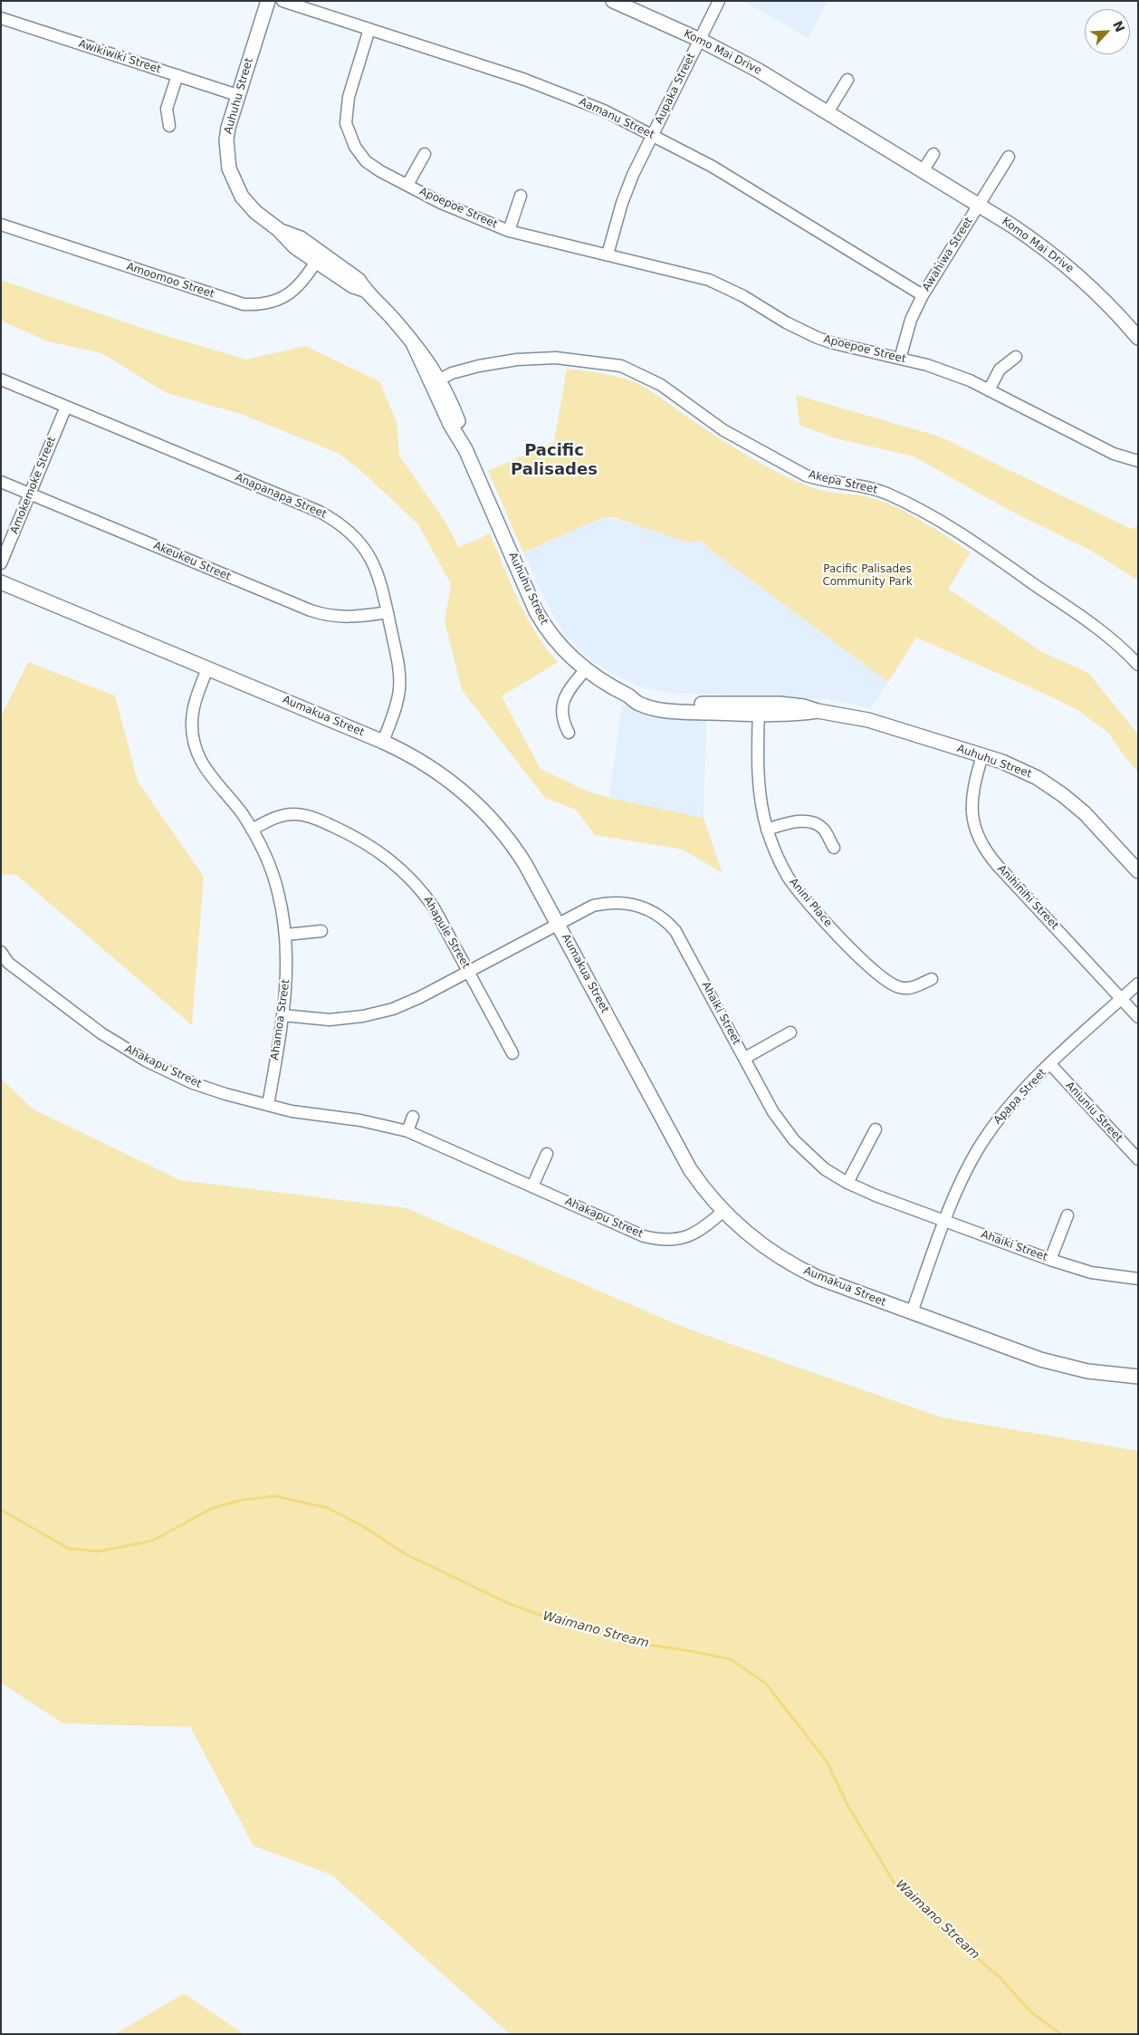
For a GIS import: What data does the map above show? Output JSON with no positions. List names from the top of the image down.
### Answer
{
  "streets": {
    "street": [
      "Komo Mai Drive",
      "Awikiwiki Street",
      "Aupaka Street",
      "Auhuhu Street",
      "Aamanu Street",
      "Apoepoe Street",
      "Awahiwa Street",
      "Amoomoo Street",
      "Akepa Street",
      "Amokemoke Street",
      "Anapanapa Street",
      "Akeukeu Street",
      "Aumakua Street",
      "Anihinihi Street",
      "Anini Place",
      "Ahapule Street",
      "Ahaiki Street",
      "Ahamoa Street",
      "Ahakapu Street",
      "Apapa Street",
      "Aniuniu Street"
    ]
  },
  "crossings": [
    ["Komo Mai Drive", "Aupaka Street"],
    ["Komo Mai Drive", "Awahiwa Street"],
    ["Awikiwiki Street", "Auhuhu Street"],
    ["Aupaka Street", "Aamanu Street"],
    ["Aupaka Street", "Apoepoe Street"],
    ["Auhuhu Street", "Amoomoo Street"],
    ["Auhuhu Street", "Akepa Street"],
    ["Auhuhu Street", "Anihinihi Street"],
    ["Auhuhu Street", "Anini Place"],
    ["Aamanu Street", "Apoepoe Street"],
    ["Aamanu Street", "Awahiwa Street"],
    ["Apoepoe Street", "Awahiwa Street"],
    ["Amokemoke Street", "Anapanapa Street"],
    ["Amokemoke Street", "Akeukeu Street"],
    ["Anapanapa Street", "Akeukeu Street"],
    ["Anapanapa Street", "Aumakua Street"],
    ["Aumakua Street", "Ahaiki Street"],
    ["Aumakua Street", "Ahamoa Street"],
    ["Aumakua Street", "Ahakapu Street"],
    ["Aumakua Street", "Apapa Street"],
    ["Anihinihi Street", "Apapa Street"],
    ["Ahapule Street", "Ahaiki Street"],
    ["Ahapule Street", "Ahamoa Street"],
    ["Ahaiki Street", "Ahamoa Street"],
    ["Ahaiki Street", "Apapa Street"],
    ["Ahamoa Street", "Ahakapu Street"],
    ["Apapa Street", "Aniuniu Street"]
  ],
  "districts": ["Pacific Palisades"],
  "water": ["Waimano Stream"],
  "parks": ["Pacific Palisades Community Park"],
  "north": "top right"
}
